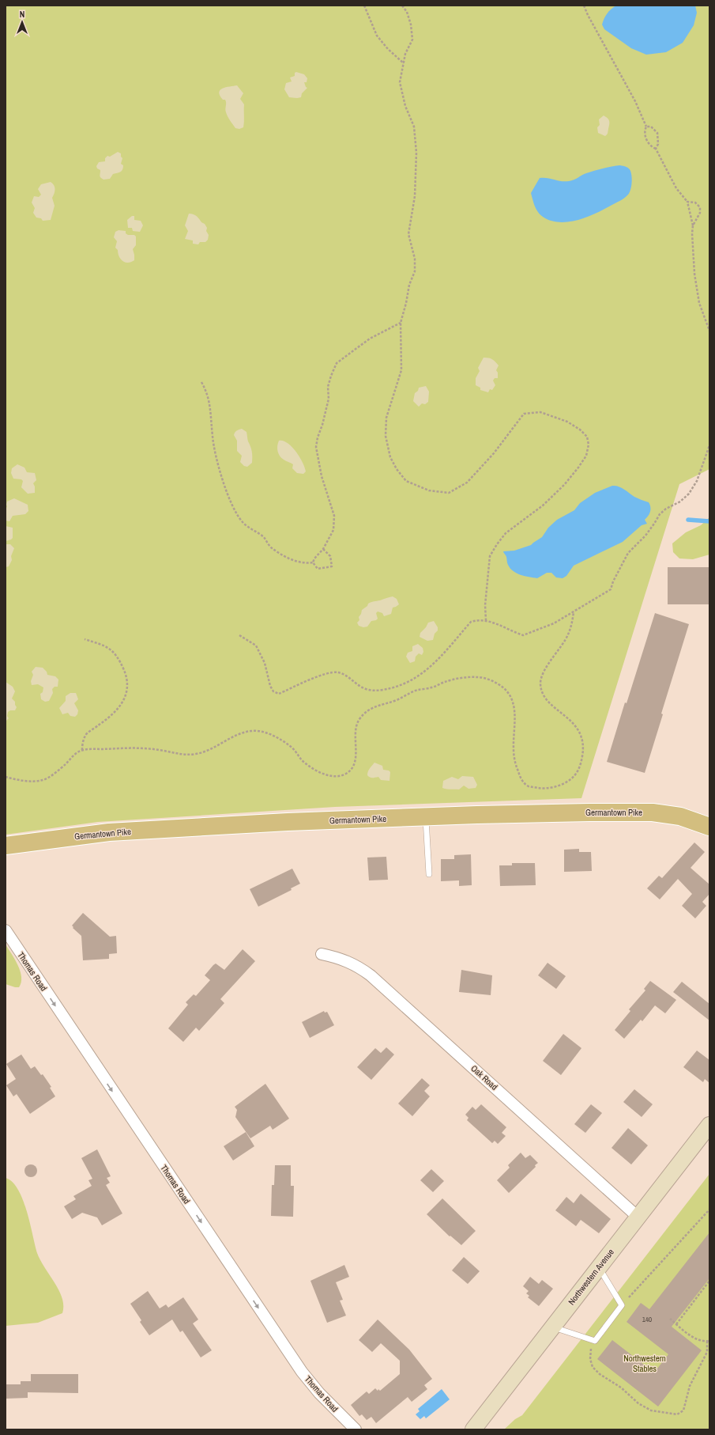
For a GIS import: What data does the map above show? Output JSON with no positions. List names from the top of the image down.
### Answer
{
  "streets": {
    "main road": ["Germantown Pike"],
    "street": ["Thomas Road", "Oak Road", "Northwestern Avenue"]
  },
  "crossings": [
    ["Oak Road", "Northwestern Avenue"]
  ],
  "one_way": ["Thomas Road"],
  "parks": ["Northwestern Stables"],
  "house_numbers": ["140"],
  "north": "top"
}
